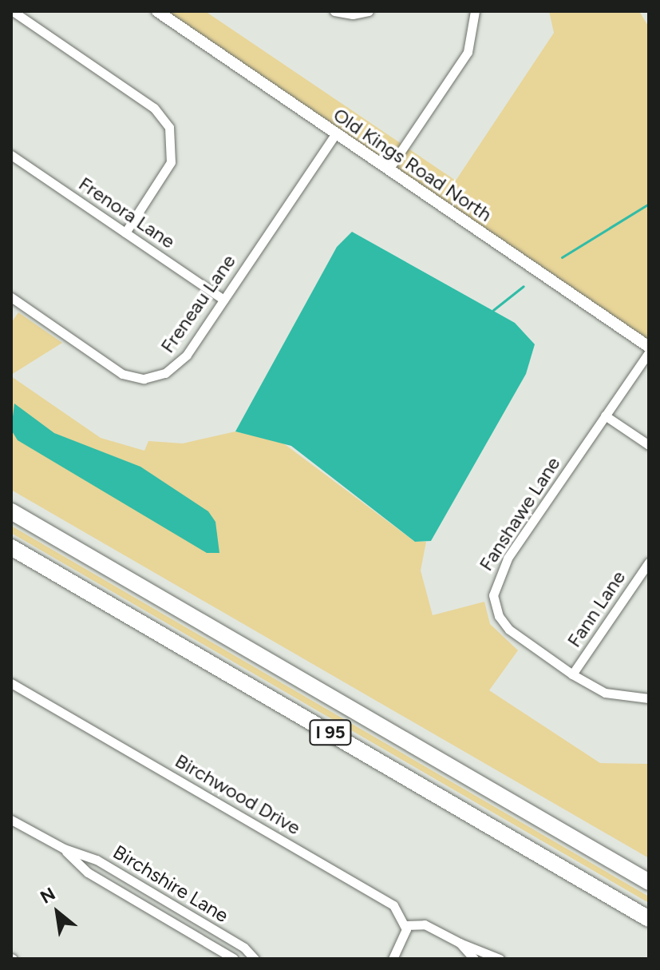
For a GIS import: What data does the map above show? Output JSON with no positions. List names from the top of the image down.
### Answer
{
  "streets": {
    "highway": ["I 95"],
    "street": [
      "Old Kings Road North",
      "Frenora Lane",
      "Freneau Lane",
      "Fanshawe Lane",
      "Fann Lane",
      "Birchwood Drive",
      "Birchshire Lane"
    ]
  },
  "crossings": [
    ["Old Kings Road North", "Freneau Lane"],
    ["Frenora Lane", "Freneau Lane"],
    ["Fanshawe Lane", "Fann Lane"]
  ],
  "north": "top left"
}
